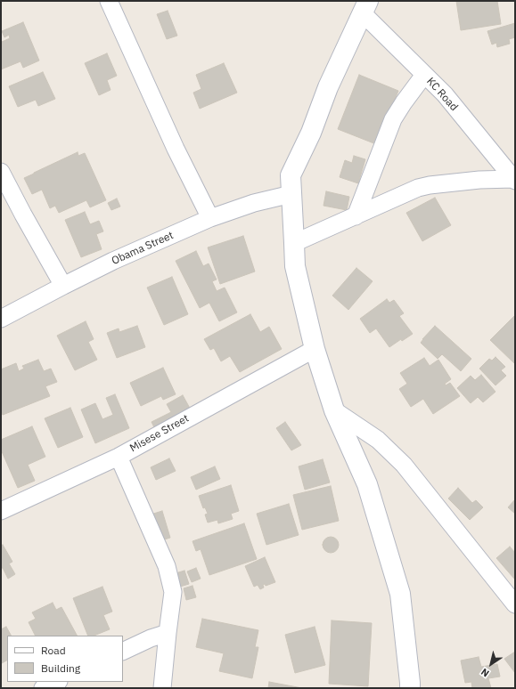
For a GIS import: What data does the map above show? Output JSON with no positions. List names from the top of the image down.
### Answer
{
  "streets": {
    "street": ["KC Road", "Obama Street", "Misese Street"]
  },
  "legend": ["Road", "Building"],
  "north": "bottom left"
}
